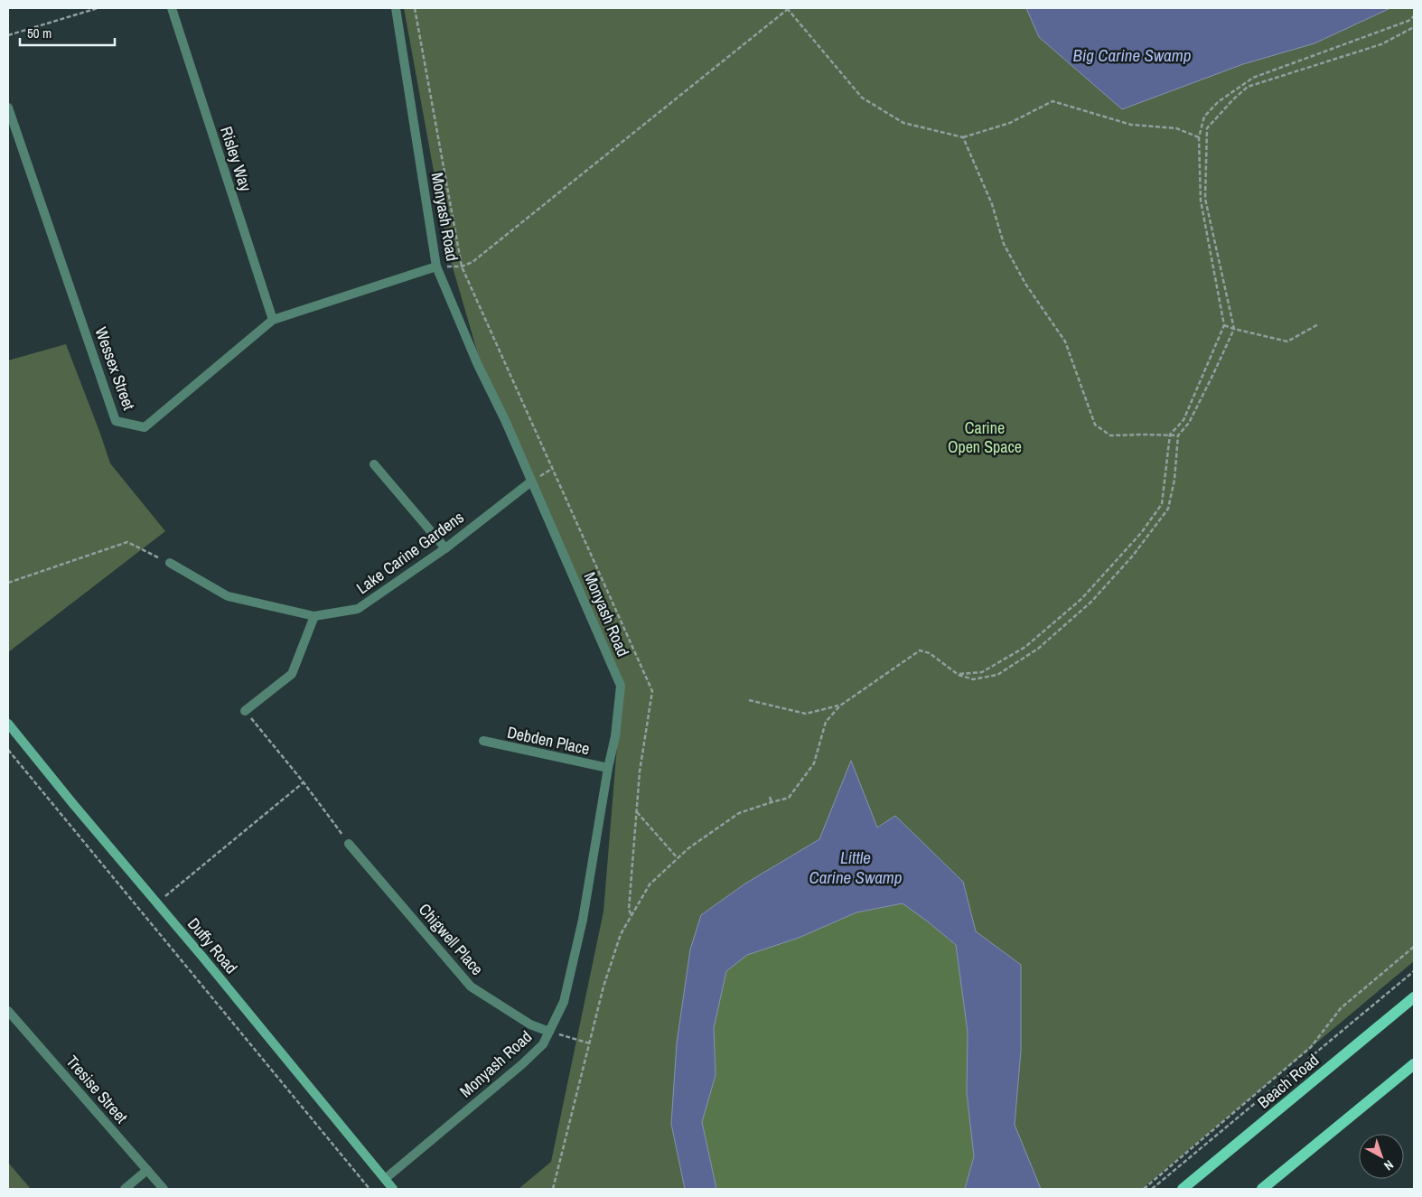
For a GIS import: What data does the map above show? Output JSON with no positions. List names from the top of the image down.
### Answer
{
  "streets": {
    "main road": ["Duffy Road", "Beach Road"],
    "street": [
      "Risley Way",
      "Monyash Road",
      "Wessex Street",
      "Lake Carine Gardens",
      "Debden Place",
      "Chigwell Place",
      "Tresise Street"
    ]
  },
  "crossings": [
    ["Risley Way", "Wessex Street"],
    ["Monyash Road", "Wessex Street"],
    ["Monyash Road", "Lake Carine Gardens"],
    ["Monyash Road", "Debden Place"],
    ["Monyash Road", "Chigwell Place"],
    ["Monyash Road", "Duffy Road"]
  ],
  "water": ["Big Carine Swamp", "Little Carine Swamp"],
  "parks": ["Carine Open Space"],
  "scale_bar": "50 m",
  "north": "bottom right"
}
